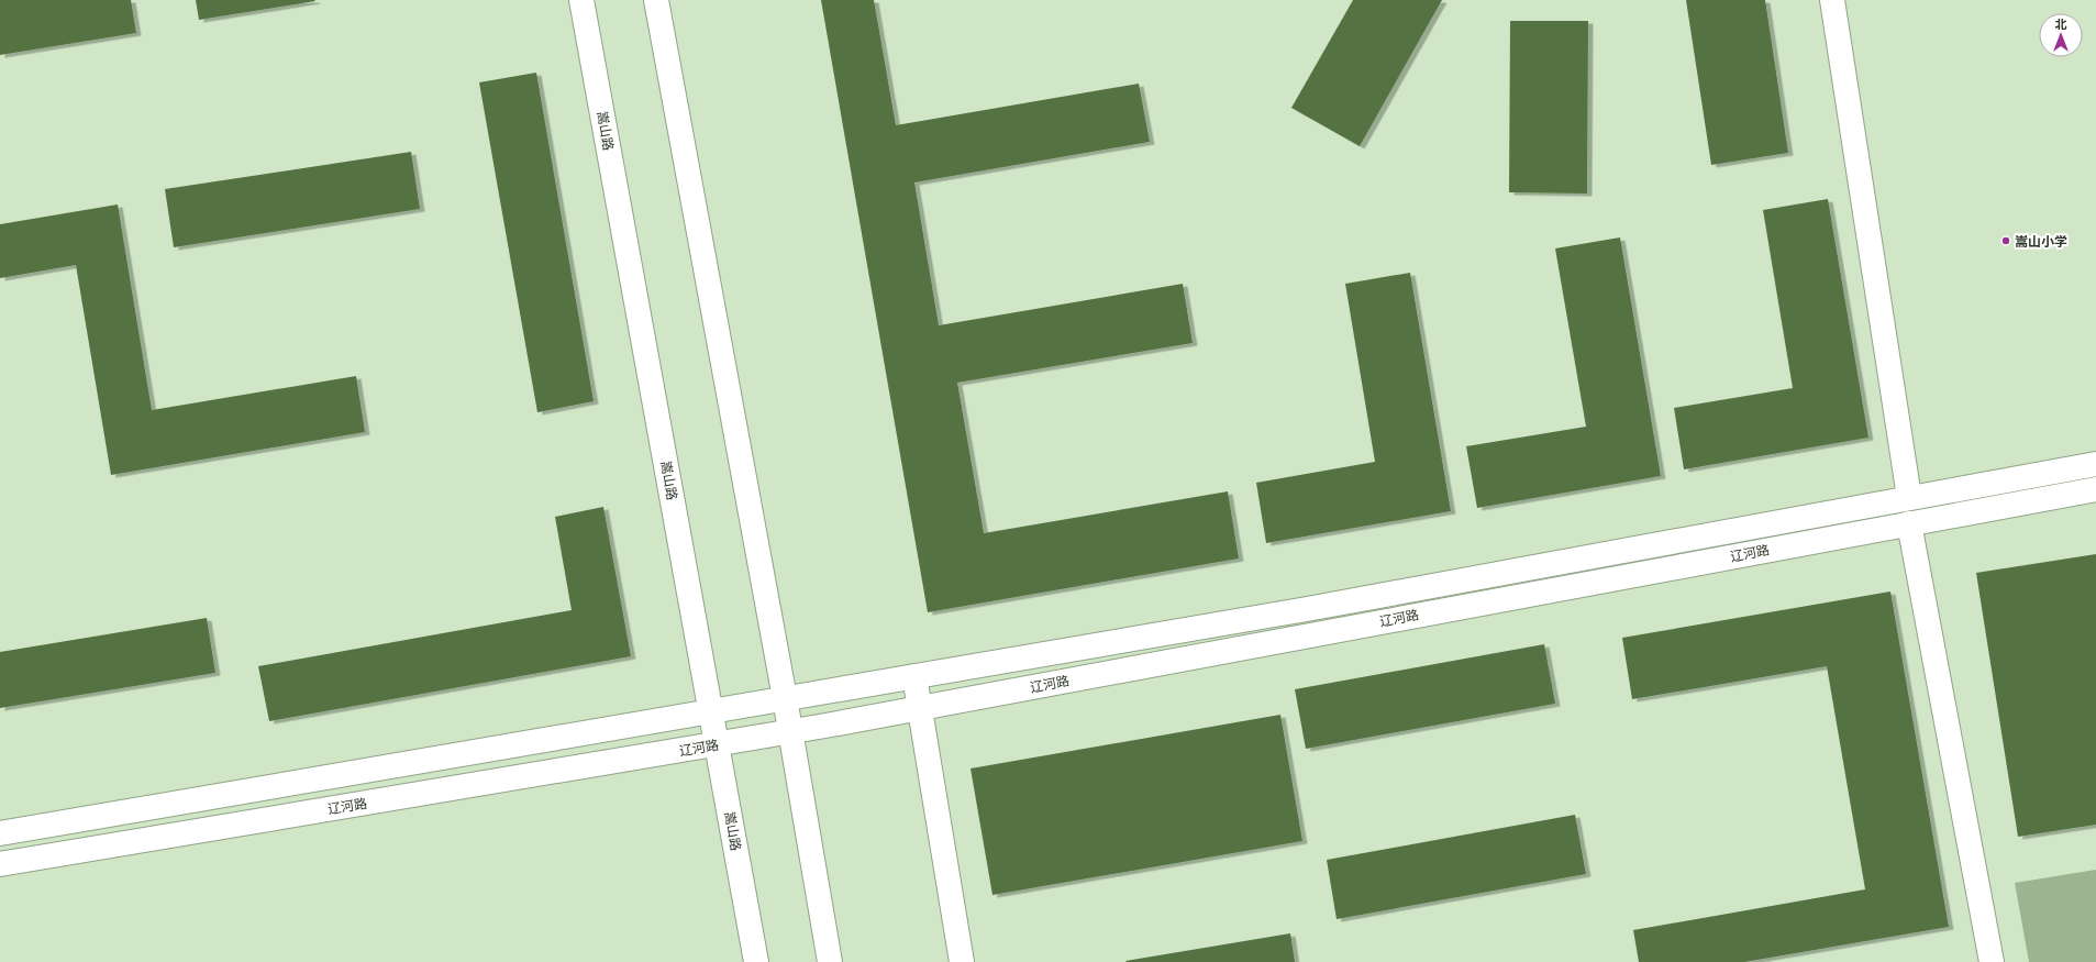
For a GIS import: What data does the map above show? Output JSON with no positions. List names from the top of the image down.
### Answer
{
  "streets": {
    "main road": ["嵩山路", "辽河路"]
  },
  "crossings": [
    ["嵩山路", "辽河路"]
  ],
  "places": ["嵩山小学"],
  "north": "top"
}
